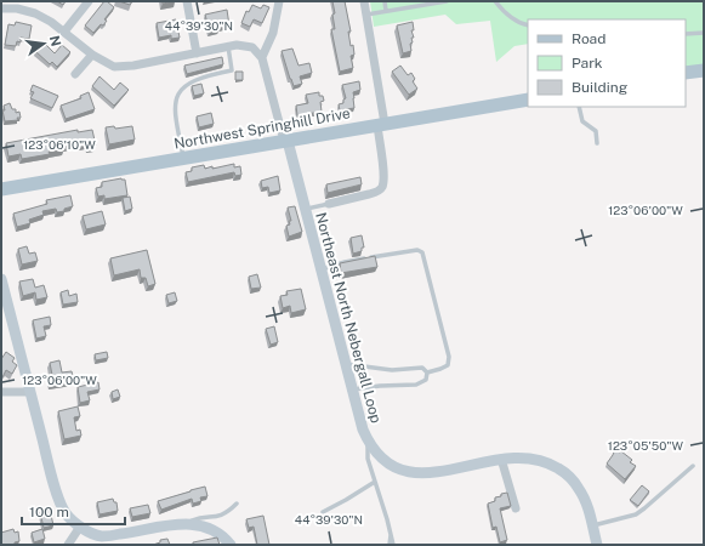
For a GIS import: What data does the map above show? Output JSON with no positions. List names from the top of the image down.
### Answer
{
  "streets": {
    "main road": ["Northwest Springhill Drive"],
    "street": ["Northeast North Nebergall Loop"]
  },
  "crossings": [
    ["Northwest Springhill Drive", "Northeast North Nebergall Loop"]
  ],
  "legend": ["Road", "Park", "Building"],
  "scale_bar": "100 m",
  "north": "right",
  "coordinates": [
    "44°39'30\"N",
    "123°06'10\"W",
    "123°06'00\"W",
    "123°05'50\"W"
  ]
}
